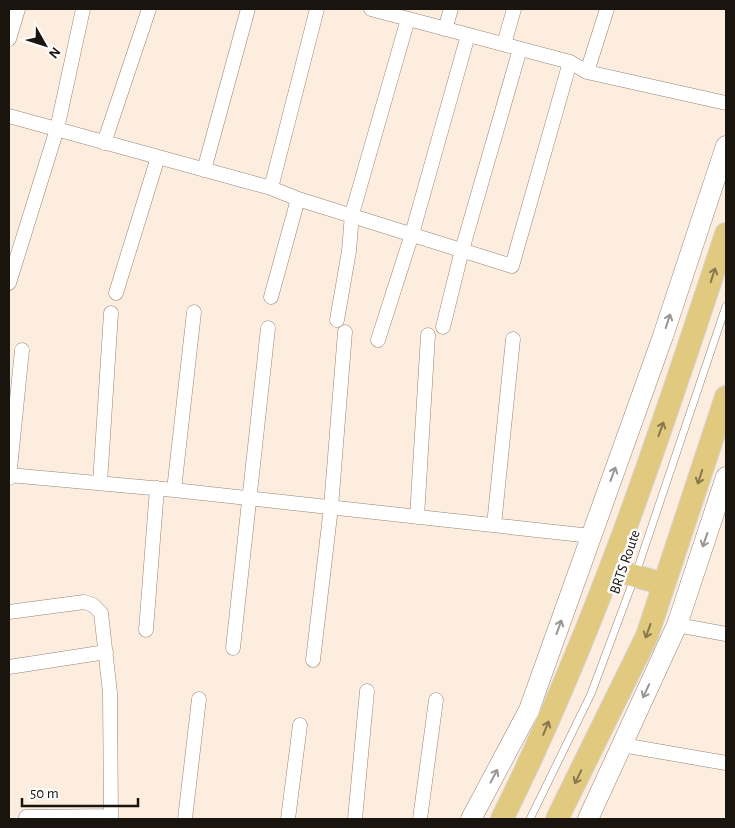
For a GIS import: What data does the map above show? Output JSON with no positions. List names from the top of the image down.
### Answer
{
  "streets": {
    "lane": ["BRTS Route"]
  },
  "scale_bar": "50 m",
  "north": "bottom right"
}
